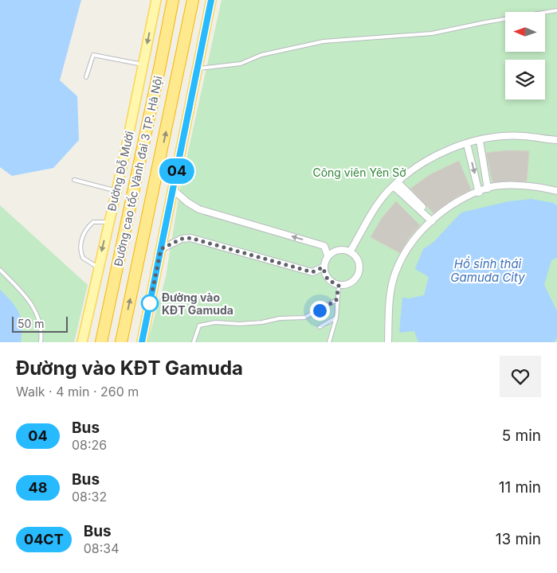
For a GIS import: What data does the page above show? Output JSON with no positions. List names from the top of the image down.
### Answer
{
  "streets": {
    "highway": ["Đường cao tốc Vành đai 3 TP. Hà Nội"],
    "main road": ["Đường Đỗ Mười"]
  },
  "water": ["Hồ sinh thái Gamuda City"],
  "parks": ["Công viên Yên Sở"],
  "places": ["Đường vào KĐT Gamuda"],
  "lines": ["bus line 04"],
  "scale_bar": "50 m",
  "north": "left",
  "page": {
    "on_map": "04",
    "scale": "50 m",
    "heading": ["Đường vào KĐT Gamuda", "Walk · 4 min · 260 m"],
    "list": [
      {
        "mark": "04",
        "name": "Bus",
        "note": "08:26",
        "value": "5 min"
      },
      {
        "mark": "48",
        "name": "Bus",
        "note": "08:32",
        "value": "11 min"
      },
      {
        "mark": "04CT",
        "name": "Bus",
        "note": "08:34",
        "value": "13 min"
      }
    ]
  }
}
